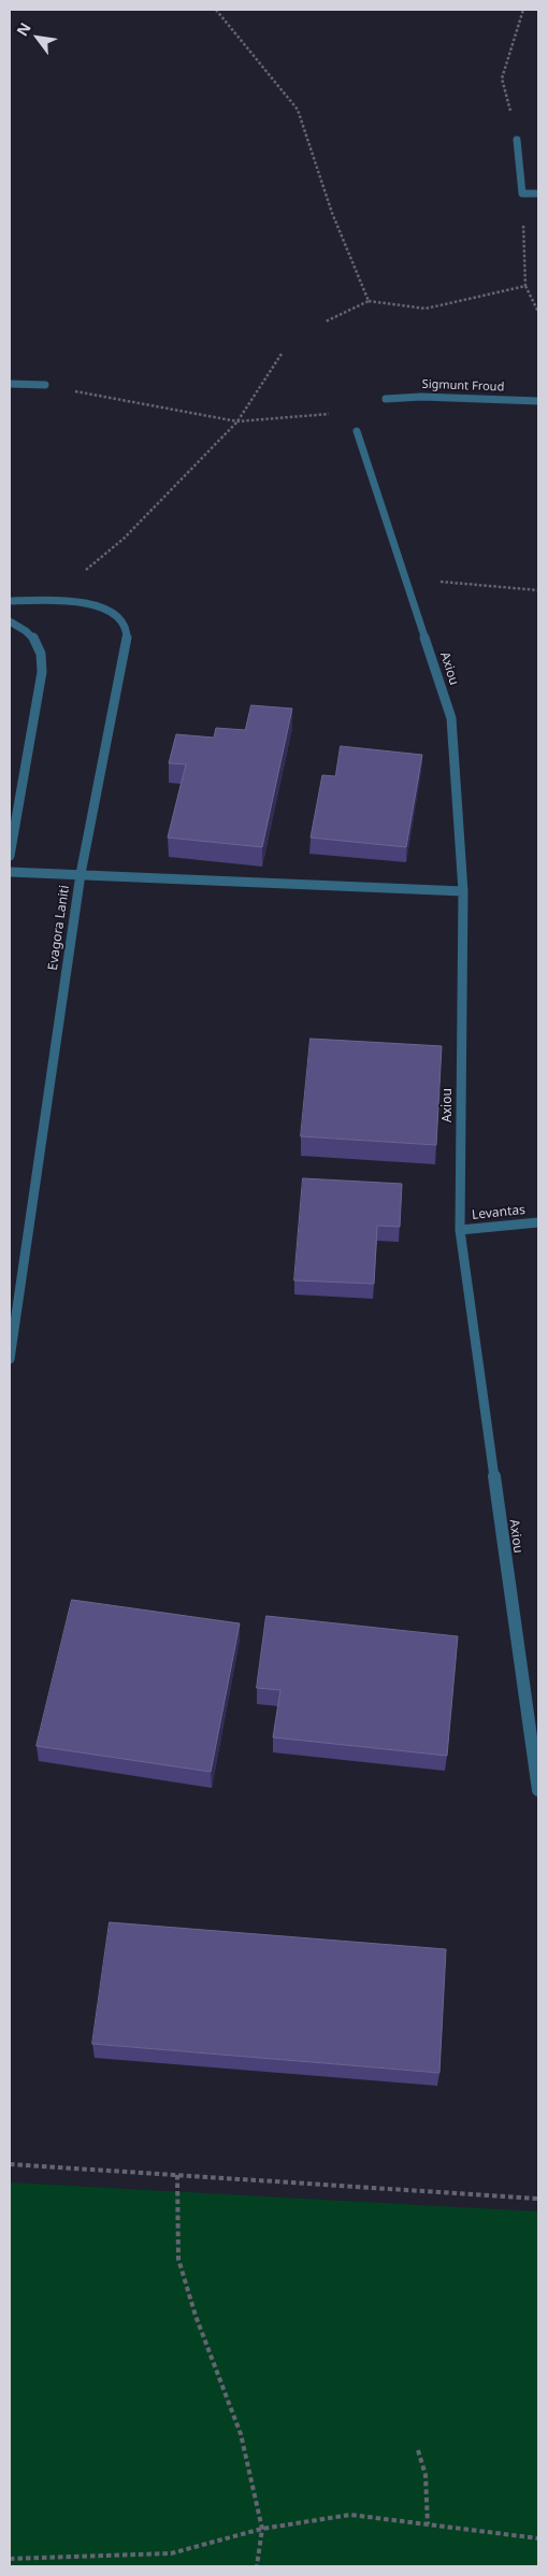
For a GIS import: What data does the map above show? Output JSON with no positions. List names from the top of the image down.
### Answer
{
  "streets": {
    "street": [
      "Sigmunt Froud",
      "Axiou",
      "Evagora Laniti",
      "Levantas"
    ]
  },
  "crossings": [
    ["Axiou", "Levantas"]
  ],
  "north": "top left"
}
